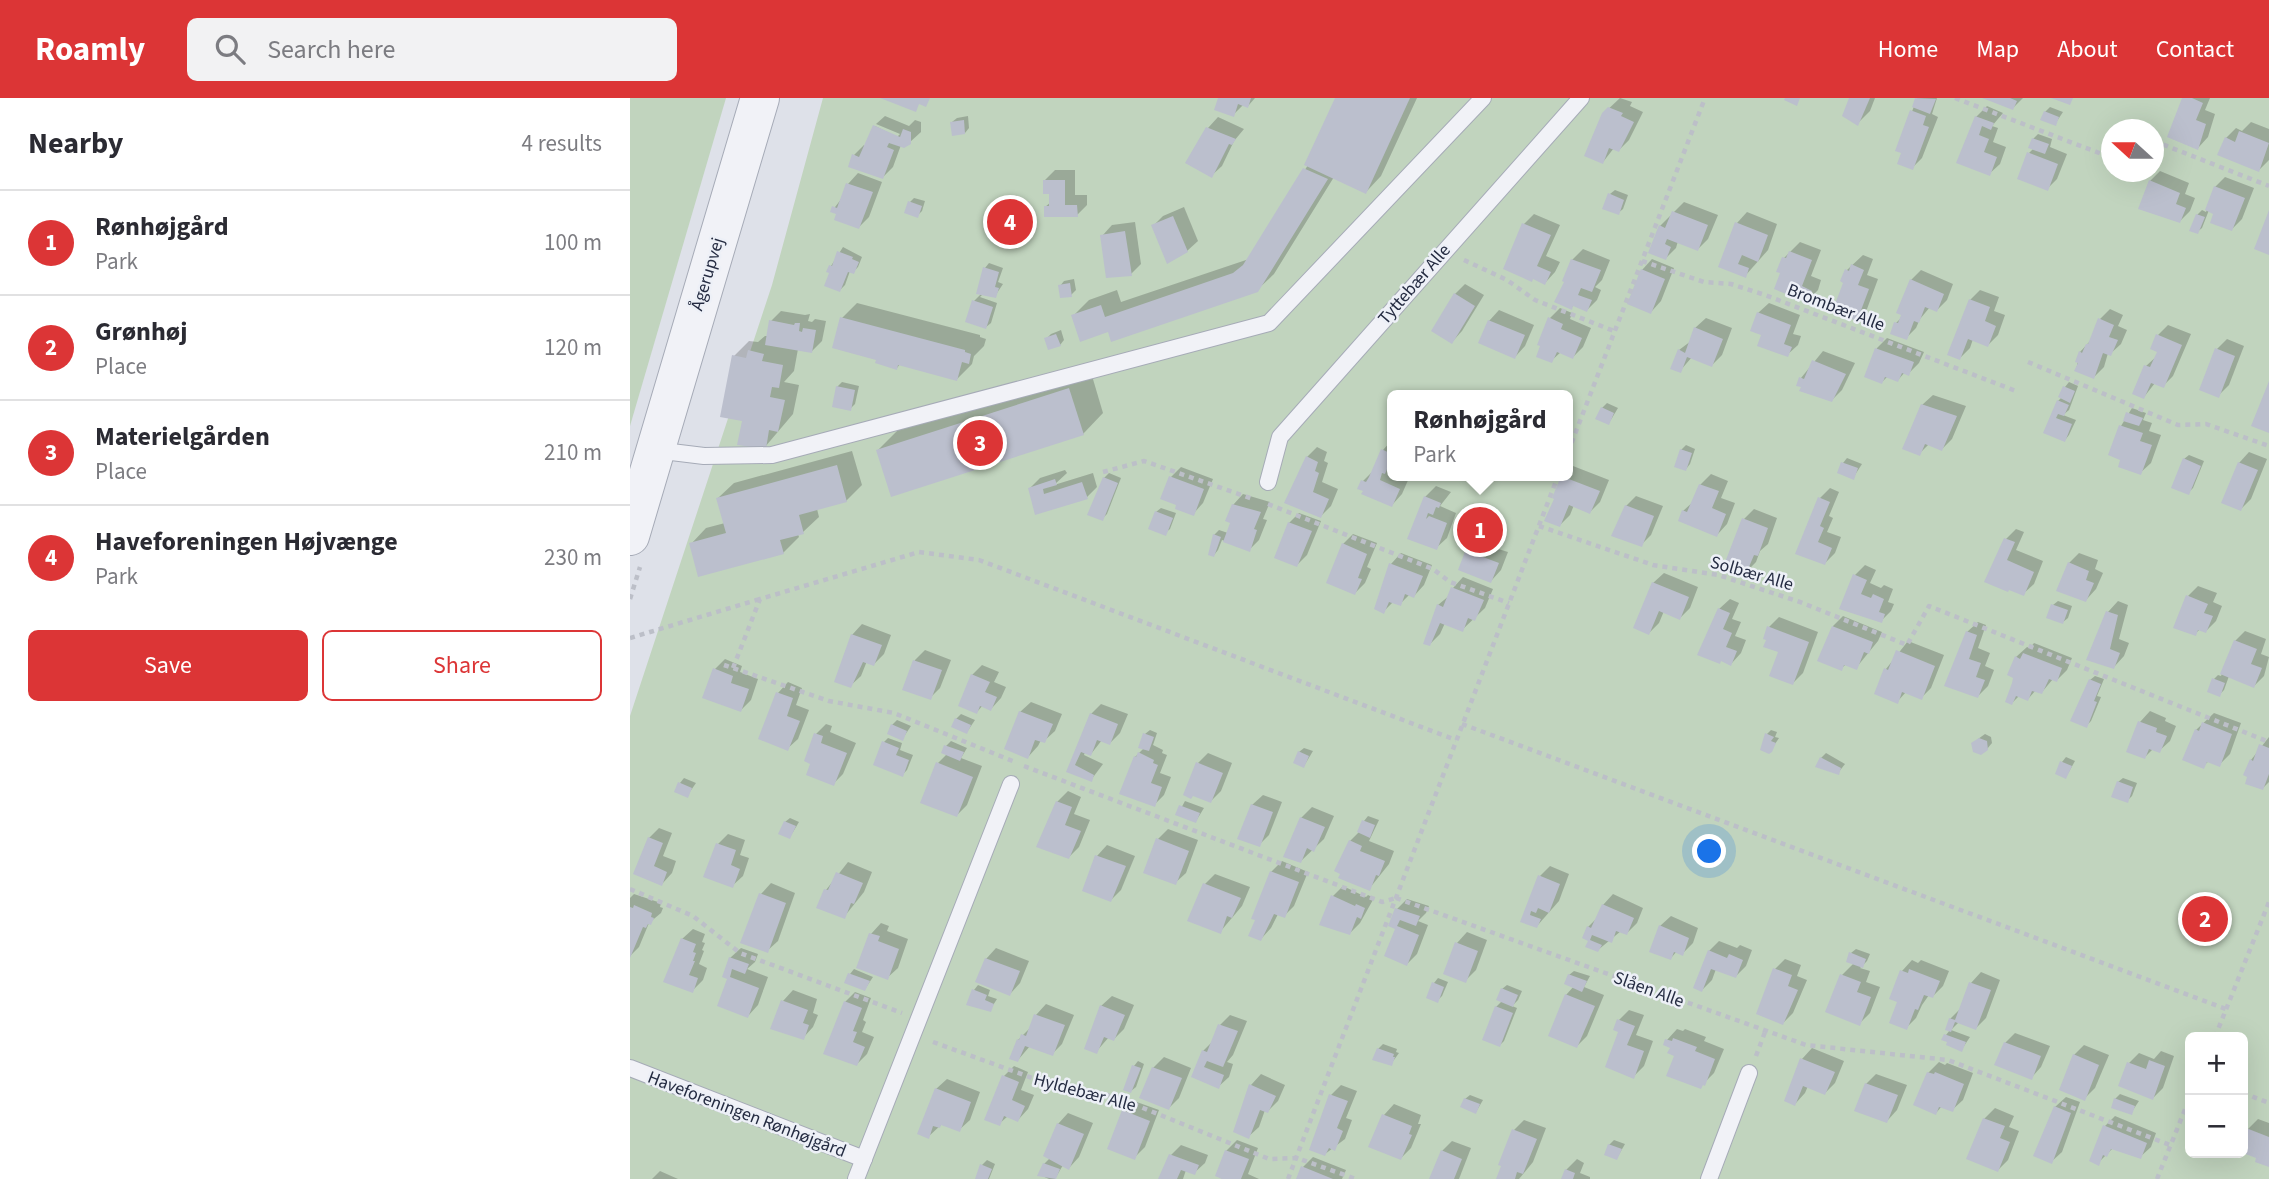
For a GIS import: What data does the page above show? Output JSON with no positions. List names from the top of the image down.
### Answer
{
  "streets": {
    "street": ["Ågerupvej"],
    "lane": ["Tyttebær Alle", "Haveforeningen Rønhøjgård"],
    "path": [
      "Brombær Alle",
      "Solbær Alle",
      "Slåen Alle",
      "Hyldebær Alle"
    ]
  },
  "north": "left",
  "page": {
    "header": "Roamly",
    "search": "Search here",
    "nav": [
      "Home",
      "Map",
      "About",
      "Contact"
    ],
    "heading": ["Nearby", "4 results"],
    "list": [
      {
        "mark": "1",
        "name": "Rønhøjgård",
        "note": "Park",
        "value": "100 m"
      },
      {
        "mark": "2",
        "name": "Grønhøj",
        "note": "Place",
        "value": "120 m"
      },
      {
        "mark": "3",
        "name": "Materielgården",
        "note": "Place",
        "value": "210 m"
      },
      {
        "mark": "4",
        "name": "Haveforeningen Højvænge",
        "note": "Park",
        "value": "230 m"
      }
    ],
    "pins": [
      "4",
      "3",
      "1",
      "2"
    ],
    "popup": ["Rønhøjgård", "Park"],
    "buttons": ["Save", "Share"],
    "map_buttons": ["+", "−"]
  }
}
